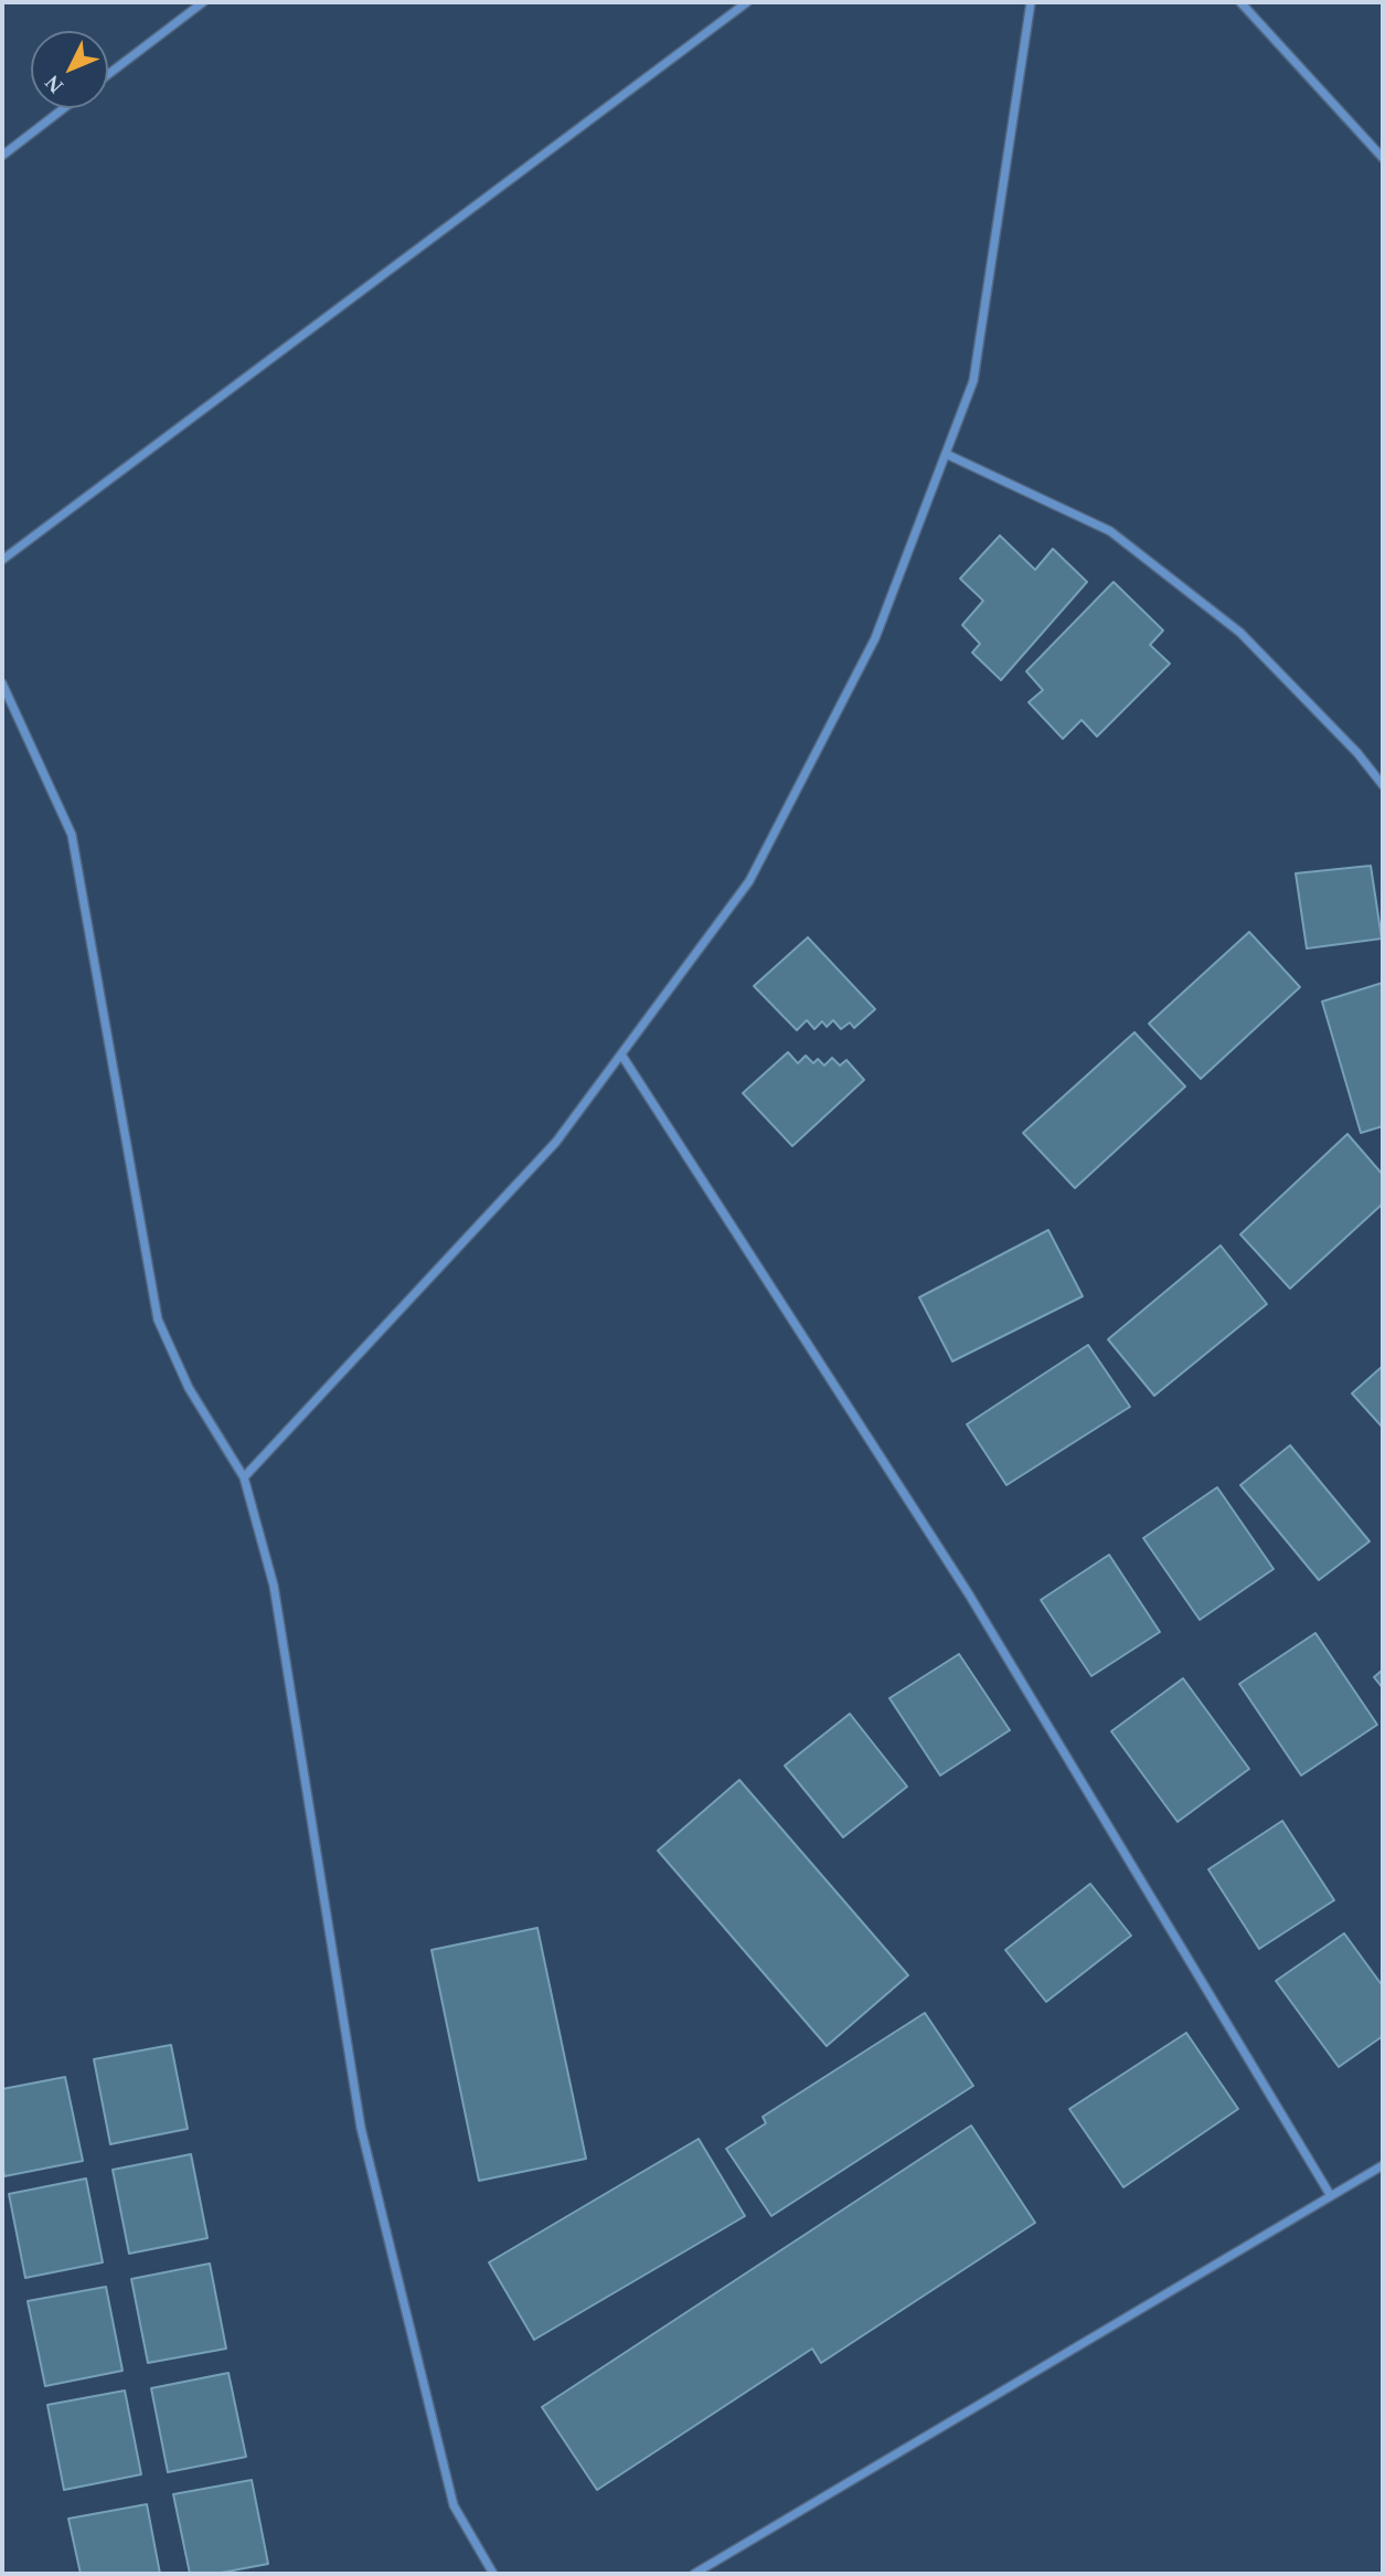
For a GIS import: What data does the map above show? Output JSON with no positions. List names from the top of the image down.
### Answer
{
  "north": "bottom left"
}
